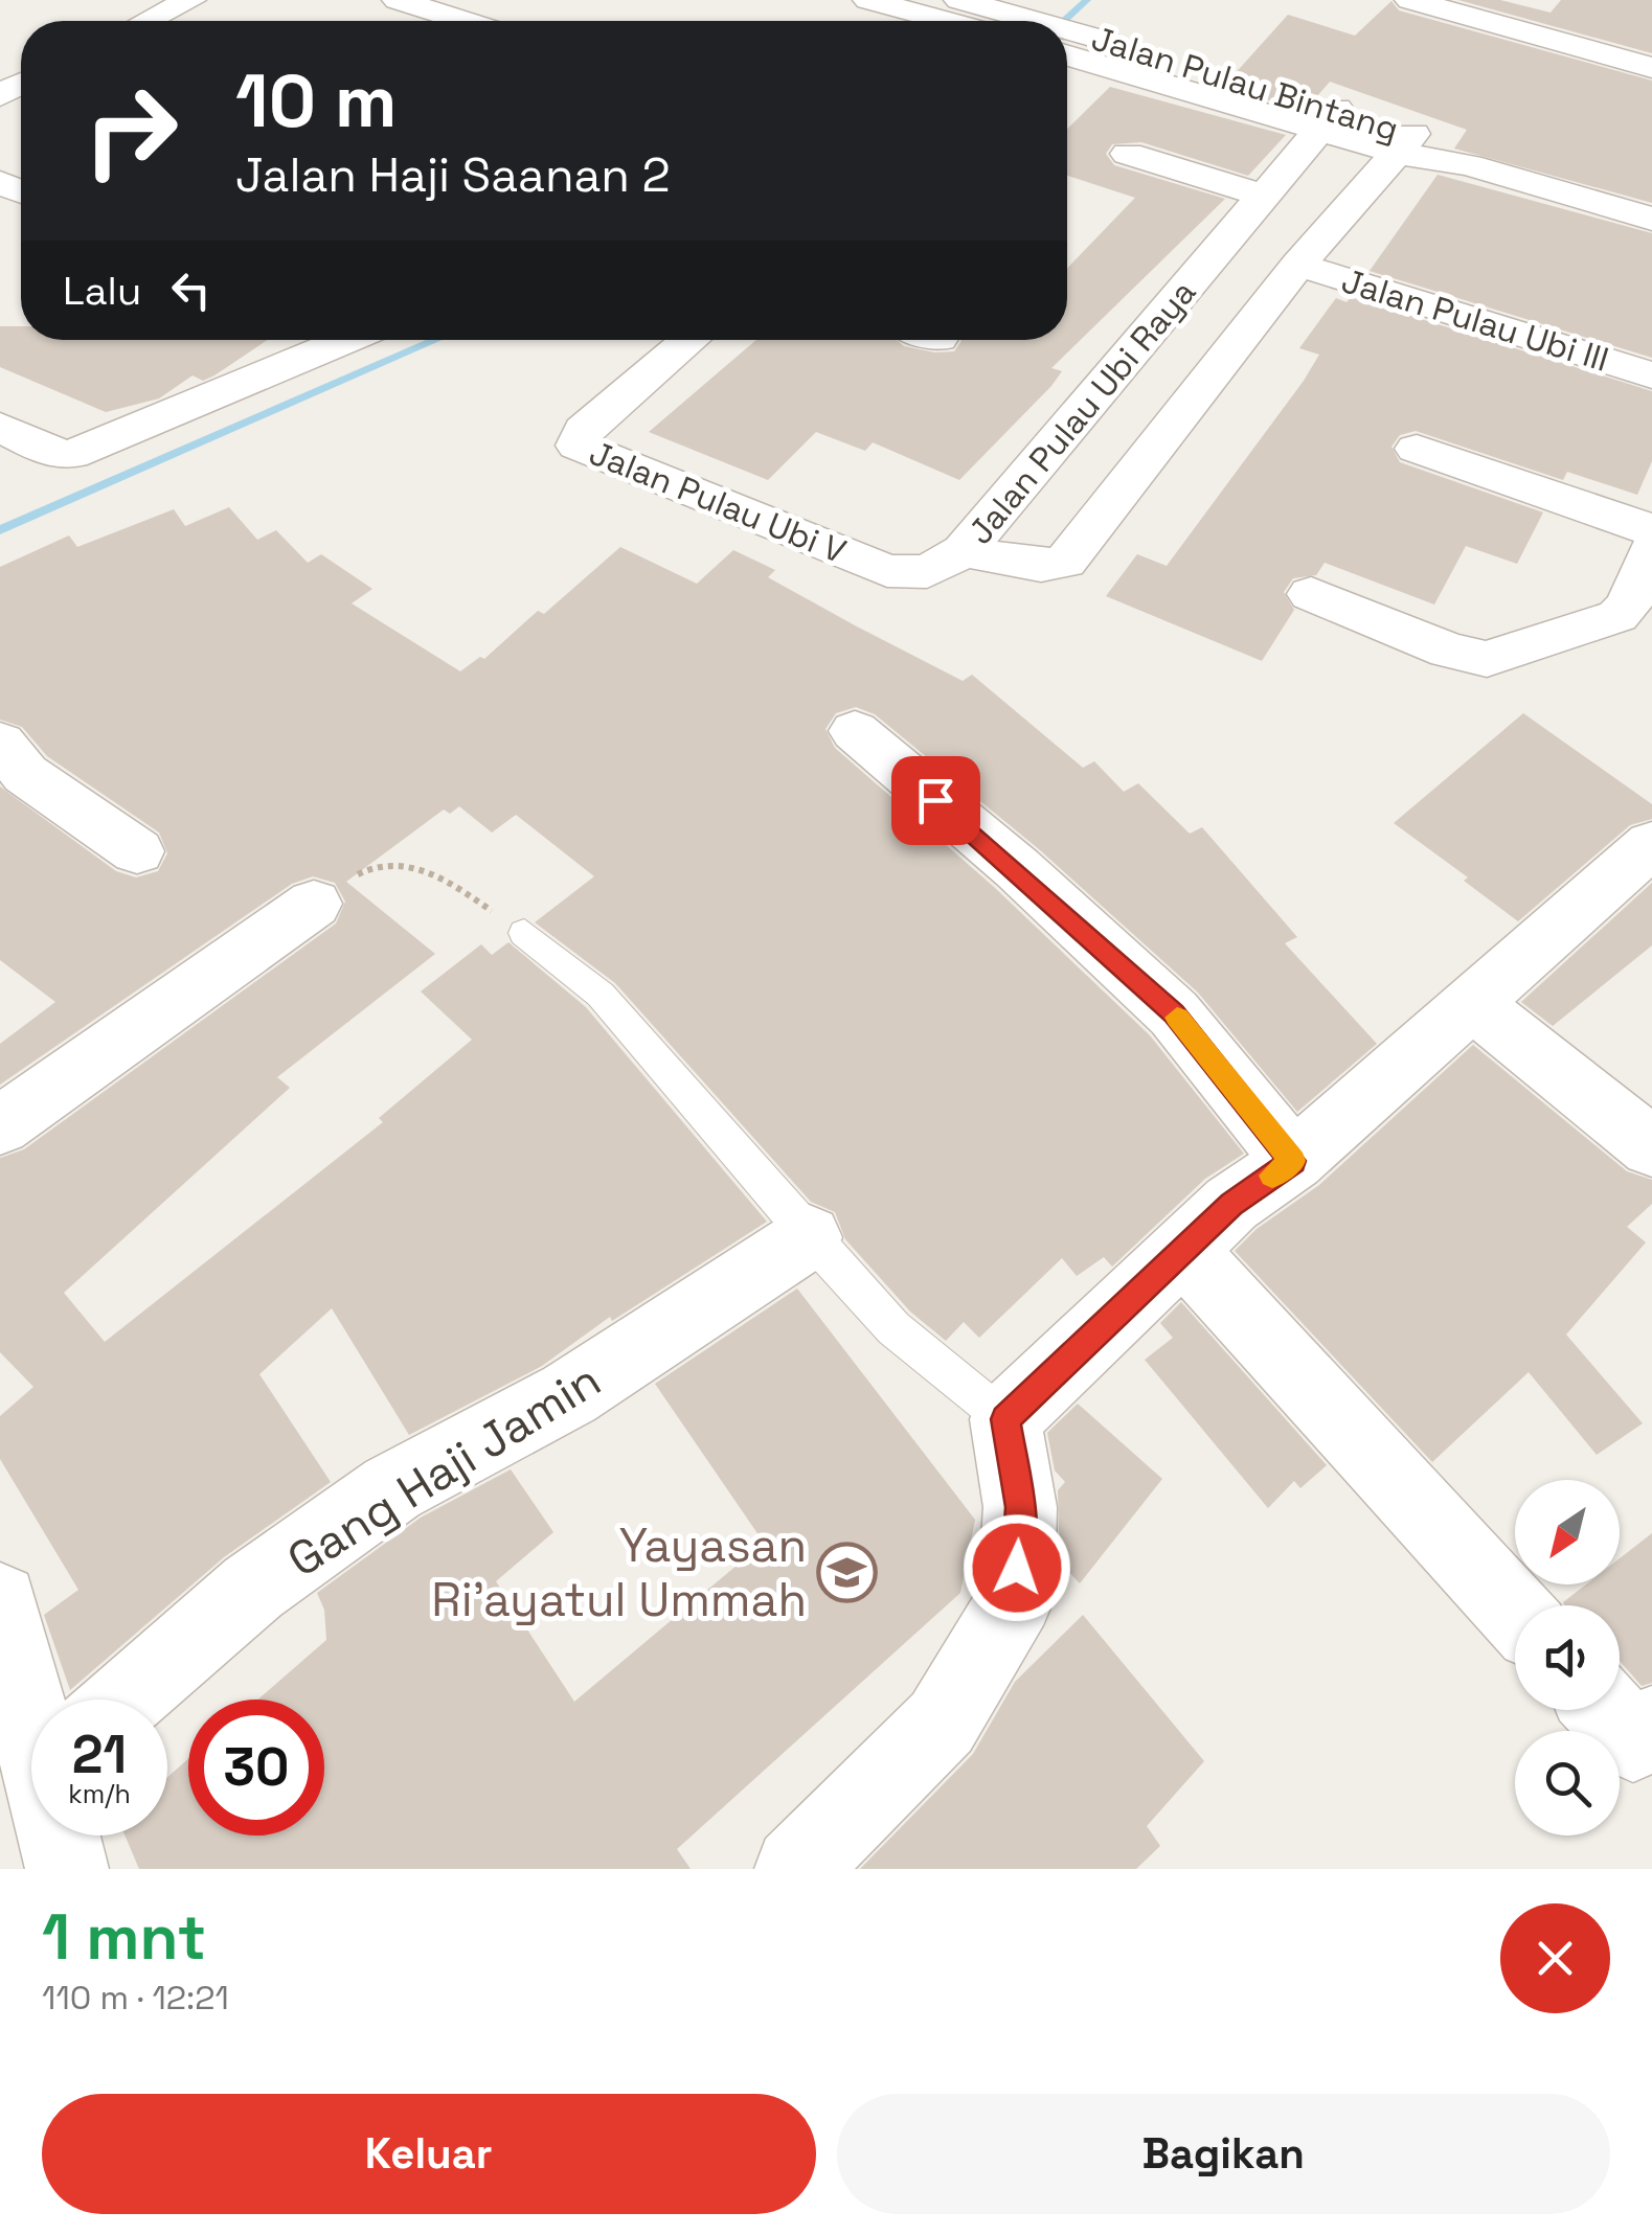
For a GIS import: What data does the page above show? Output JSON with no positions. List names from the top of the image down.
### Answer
{
  "streets": {
    "street": [
      "Jalan Pulau Bintang",
      "Jalan Pulau Ubi III",
      "Jalan Pulau Ubi Raya",
      "Jalan Pulau Ubi V",
      "Gang Haji Jamin"
    ]
  },
  "crossings": [
    ["Jalan Pulau Bintang", "Jalan Pulau Ubi Raya"],
    ["Jalan Pulau Ubi III", "Jalan Pulau Ubi Raya"],
    ["Jalan Pulau Ubi Raya", "Jalan Pulau Ubi V"]
  ],
  "places": {
    "school or university": ["Yayasan Ri'ayatul Ummah"]
  },
  "north": "bottom left",
  "page": {
    "turn": ["10 m", "Jalan Haji Saanan 2"],
    "then": "Lalu",
    "speed": "21 km/h",
    "limit": "30",
    "heading": ["1 mnt", "110 m · 12:21"],
    "buttons": ["Keluar", "Bagikan"]
  }
}
